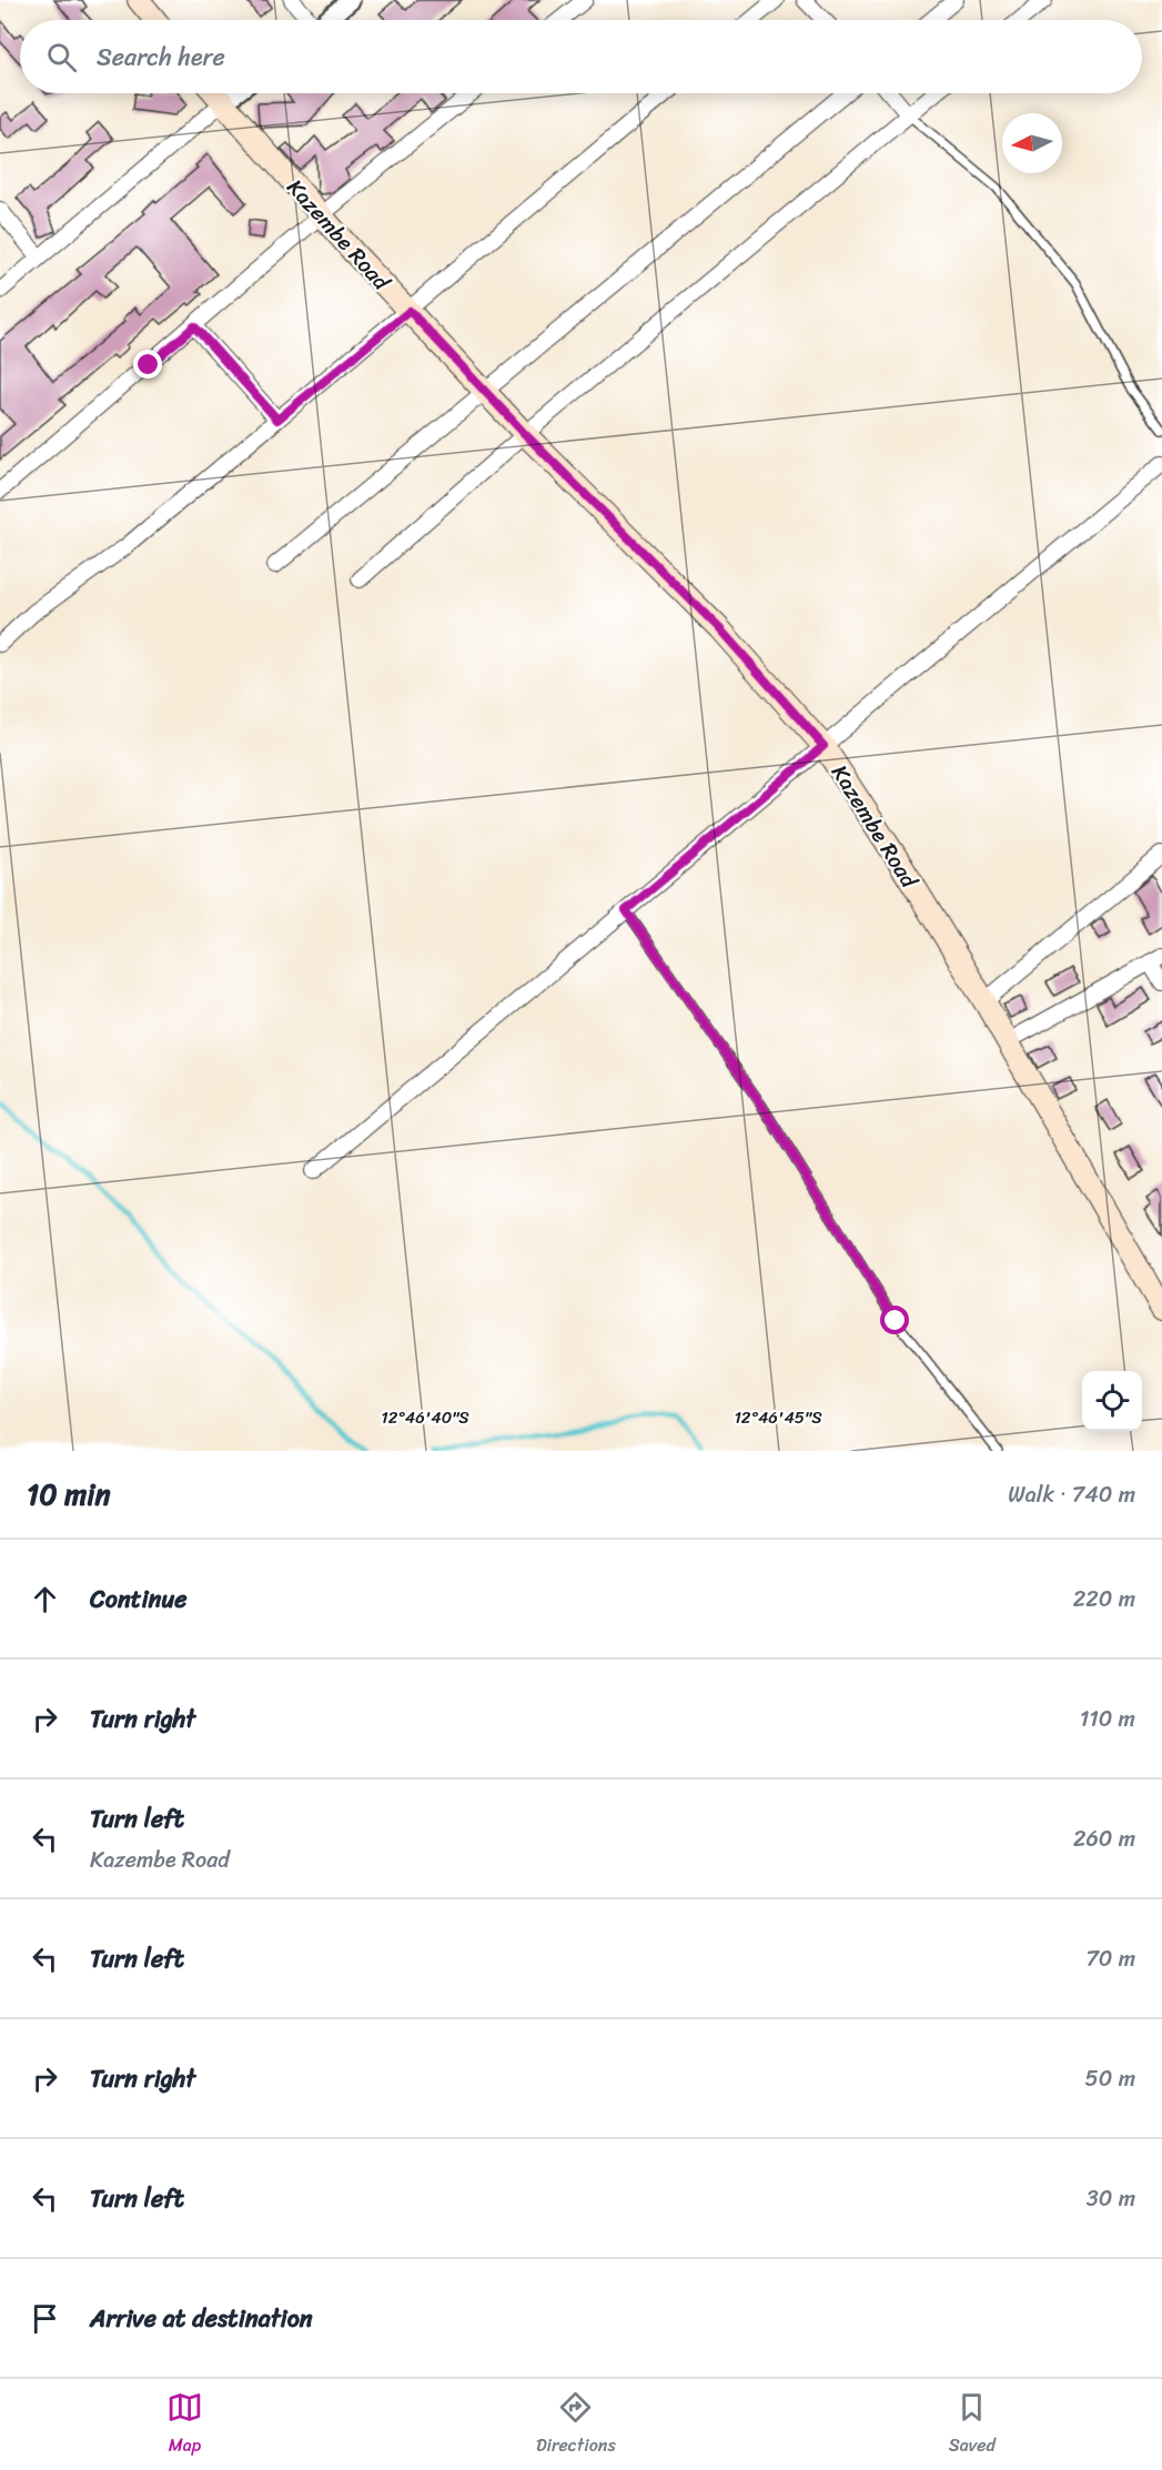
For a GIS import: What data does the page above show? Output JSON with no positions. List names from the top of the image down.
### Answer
{
  "streets": {
    "main road": ["Kazembe Road"]
  },
  "north": "left",
  "page": {
    "search": "Search here",
    "heading": ["10 min", "Walk · 740 m"],
    "list": [
      ["Continue", "220 m"],
      ["Turn right", "110 m"],
      ["Turn left", "Kazembe Road", "260 m"],
      ["Turn left", "70 m"],
      ["Turn right", "50 m"],
      ["Turn left", "30 m"],
      "Arrive at destination"
    ],
    "nav": ["Map", "Directions", "Saved"]
  },
  "coordinates": ["12°46'40\"S", "12°46'45\"S"]
}
